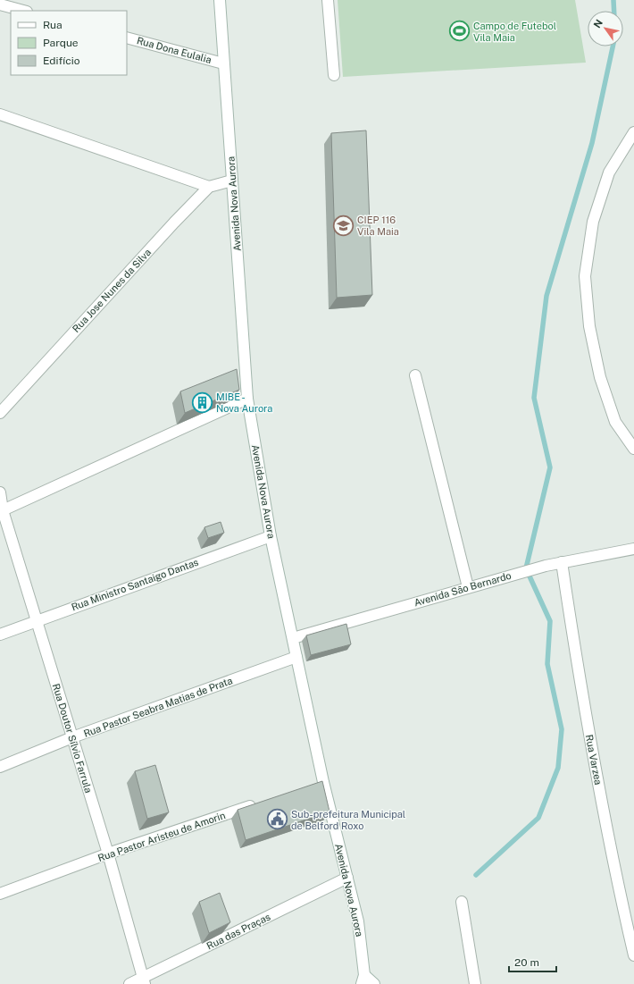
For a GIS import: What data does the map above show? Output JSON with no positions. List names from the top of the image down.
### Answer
{
  "streets": {
    "street": [
      "Rua Dona Eulalia",
      "Avenida Nova Aurora",
      "Rua Jose Nunes da Silva",
      "Rua Ministro Santaigo Dantas",
      "Avenida São Bernardo",
      "Rua Pastor Seabra Matias de Prata",
      "Rua Doutor Sílvio Farrula",
      "Rua Varzea",
      "Rua Pastor Aristeu de Amorin",
      "Rua das Praças"
    ]
  },
  "crossings": [
    ["Rua Dona Eulalia", "Avenida Nova Aurora"],
    ["Avenida Nova Aurora", "Rua Ministro Santaigo Dantas"],
    ["Avenida Nova Aurora", "Avenida São Bernardo"],
    ["Avenida Nova Aurora", "Rua Pastor Seabra Matias de Prata"],
    ["Avenida Nova Aurora", "Rua das Praças"],
    ["Rua Ministro Santaigo Dantas", "Rua Doutor Sílvio Farrula"],
    ["Avenida São Bernardo", "Rua Varzea"],
    ["Rua Pastor Seabra Matias de Prata", "Rua Doutor Sílvio Farrula"],
    ["Rua Doutor Sílvio Farrula", "Rua Pastor Aristeu de Amorin"],
    ["Rua Doutor Sílvio Farrula", "Rua das Praças"]
  ],
  "places": {
    "sports": ["Campo de Futebol Vila Maia"],
    "school or university": ["CIEP 116 Vila Maia"],
    "building": ["MIBE - Nova Aurora"],
    "public building": ["Sub-prefeitura Municipal de Belford Roxo"]
  },
  "legend": ["Rua", "Parque", "Edifício"],
  "scale_bar": "20 m",
  "north": "top left"
}
